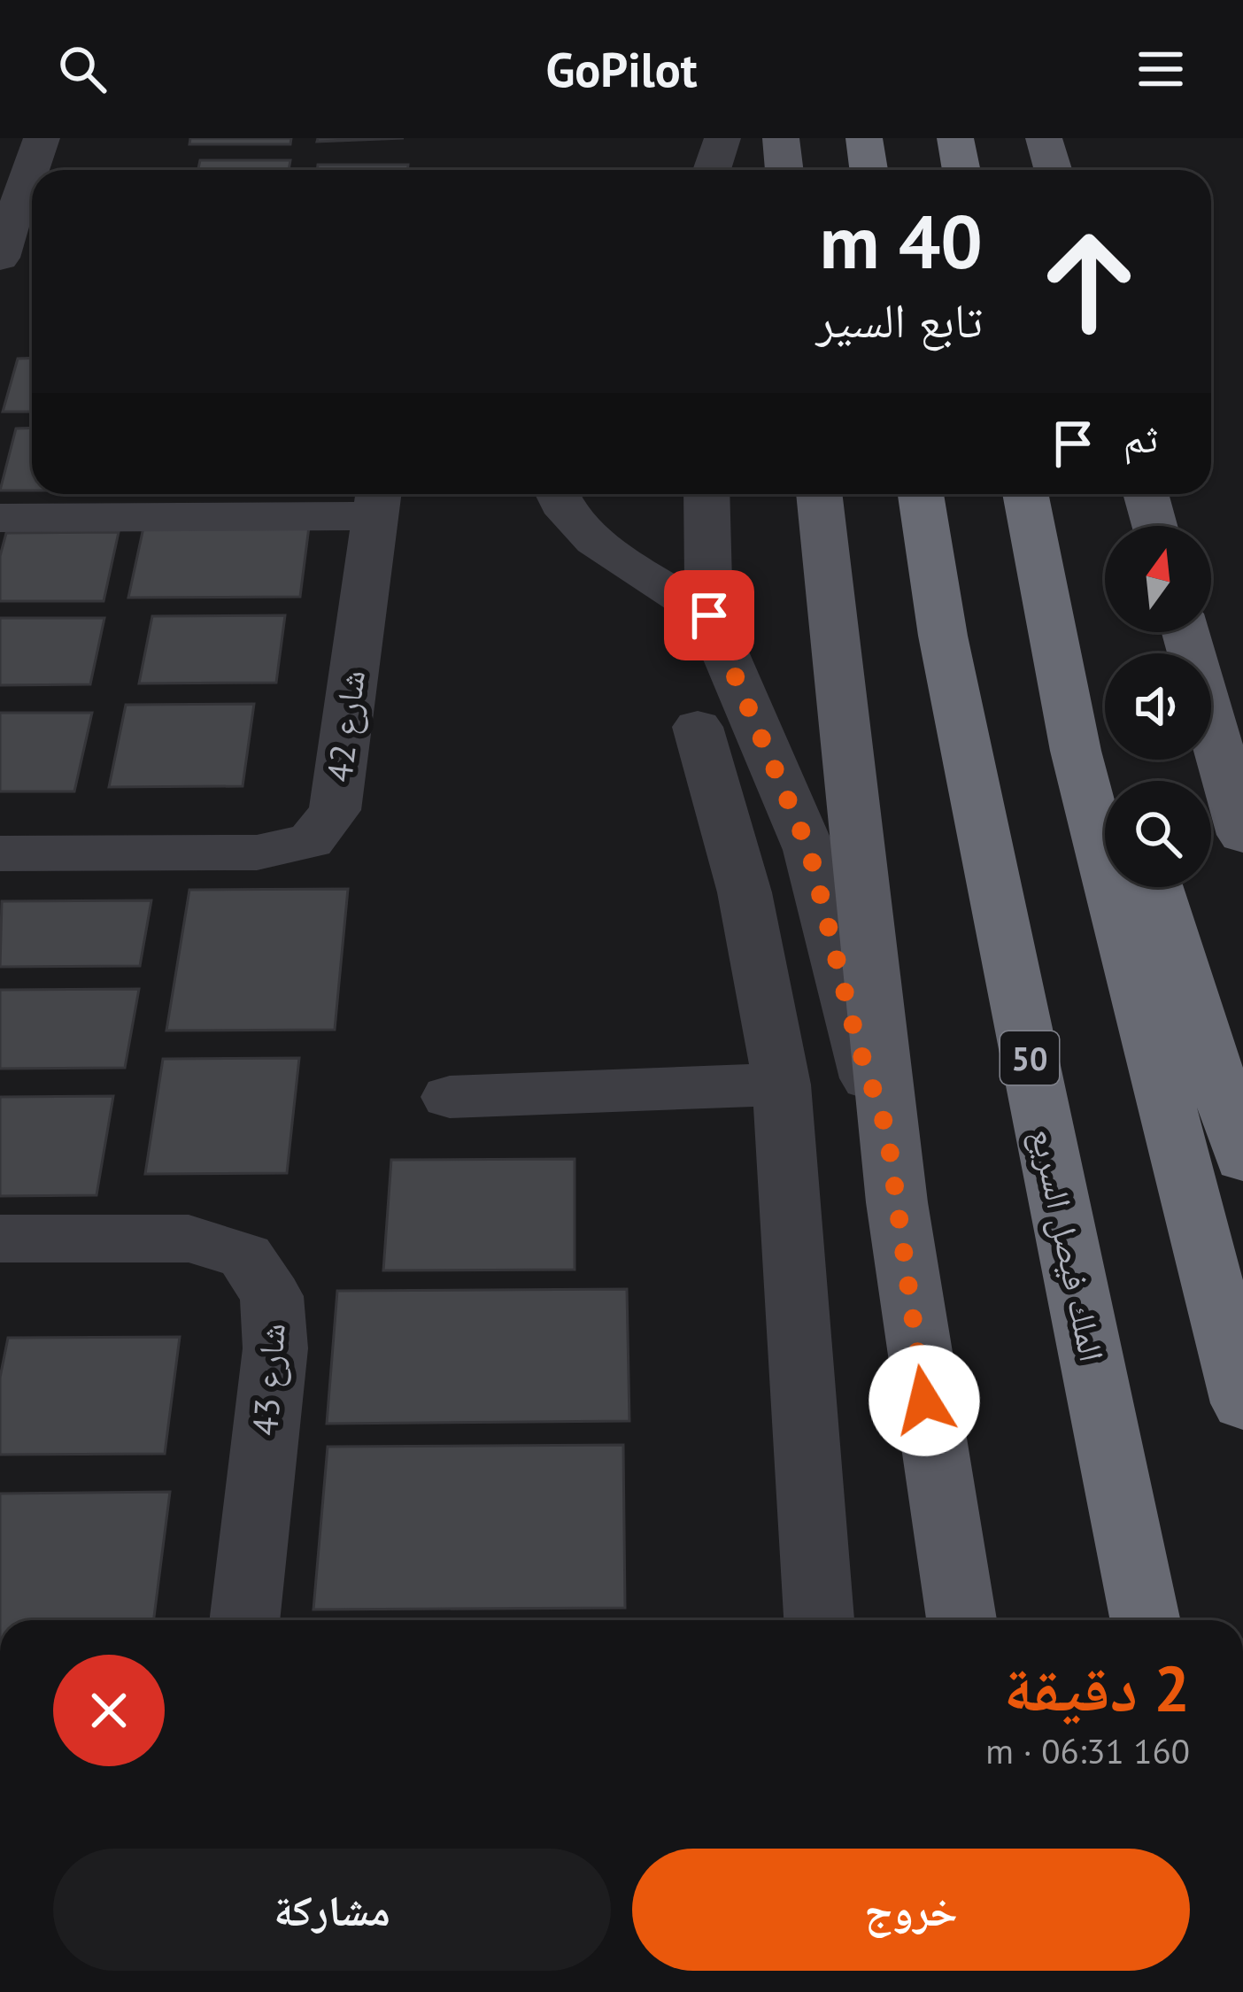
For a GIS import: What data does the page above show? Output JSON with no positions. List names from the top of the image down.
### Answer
{
  "streets": {
    "highway": ["50", "الملك فيصل السريع"],
    "street": ["شارع 42", "شارع 43"]
  },
  "north": "top",
  "page": {
    "header": "GoPilot",
    "turn": ["40 m", "تابع السير"],
    "then": "ثم",
    "heading": ["2 دقيقة", "160 m · 06:31"],
    "buttons": ["خروج", "مشاركة"]
  }
}
